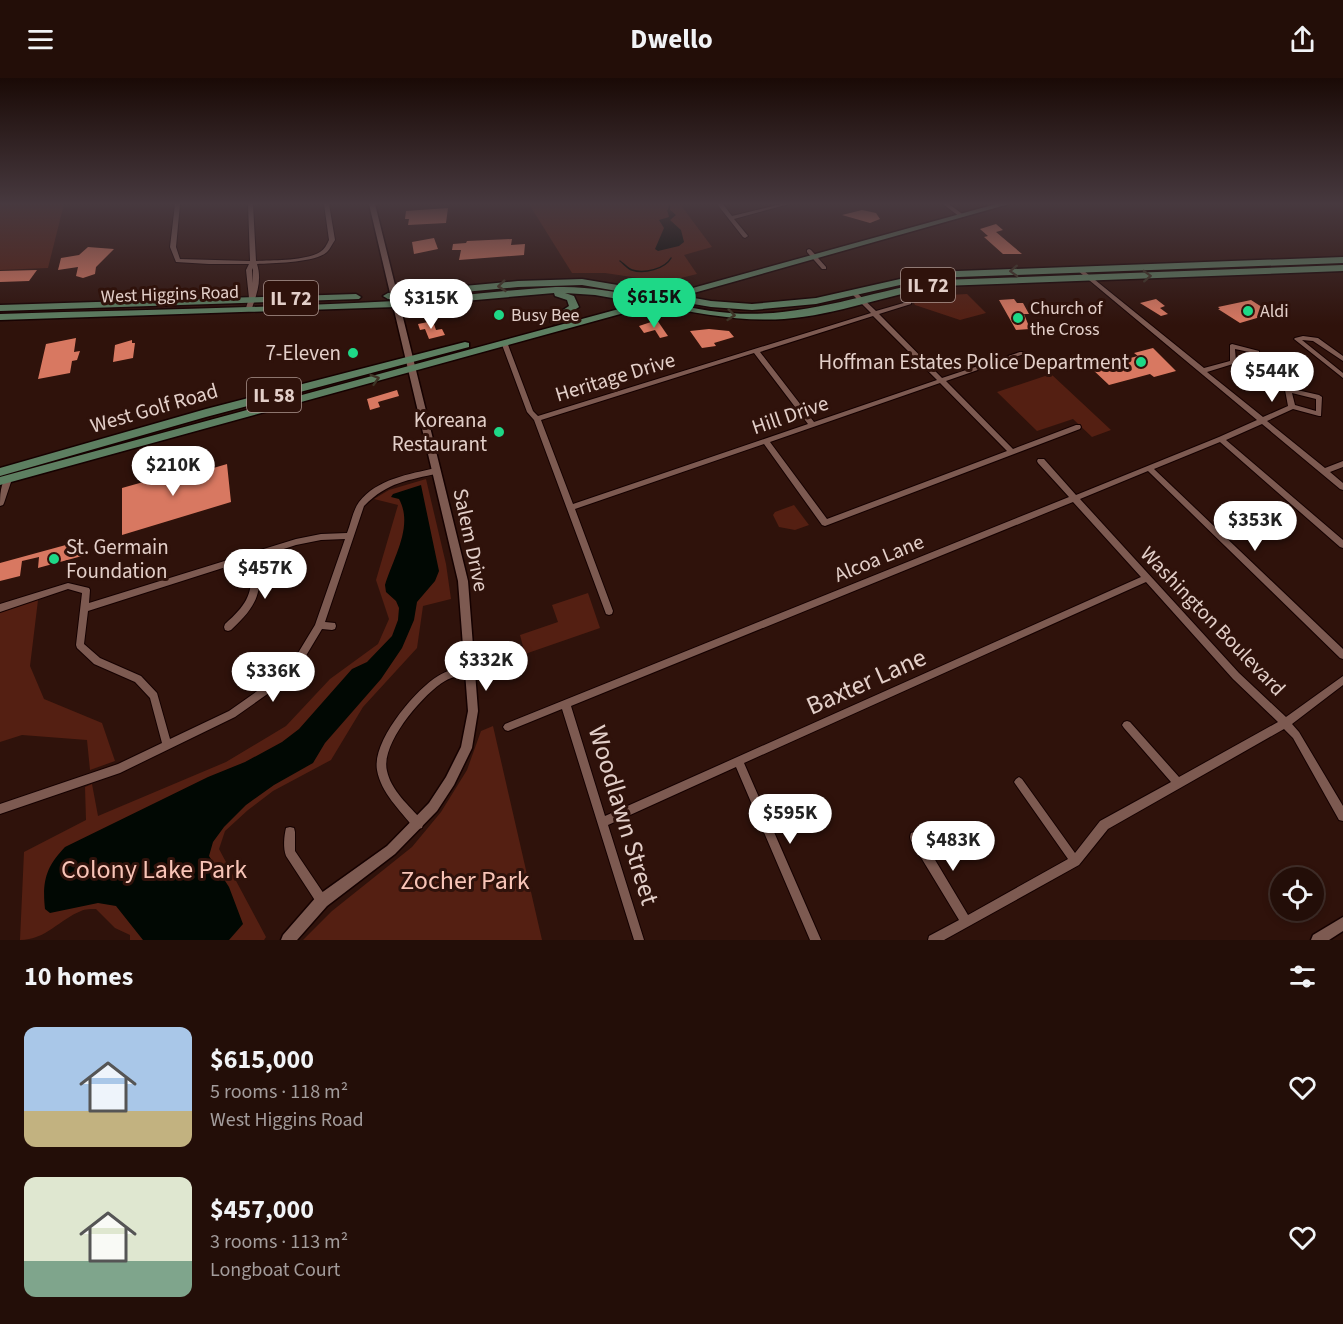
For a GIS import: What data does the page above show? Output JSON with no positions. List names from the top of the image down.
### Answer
{
  "streets": {
    "main road": [
      "IL 72",
      "West Higgins Road",
      "IL 58",
      "West Golf Road"
    ],
    "street": [
      "Heritage Drive",
      "Hill Drive",
      "Salem Drive",
      "Alcoa Lane",
      "Washington Boulevard",
      "Baxter Lane",
      "Woodlawn Street"
    ]
  },
  "crossings": [
    ["West Higgins Road", "West Golf Road"],
    ["West Higgins Road", "Salem Drive"],
    ["West Golf Road", "Salem Drive"],
    ["Alcoa Lane", "Washington Boulevard"],
    ["Alcoa Lane", "Woodlawn Street"],
    ["Washington Boulevard", "Baxter Lane"],
    ["Baxter Lane", "Woodlawn Street"]
  ],
  "parks": ["Colony Lake Park", "Zocher Park"],
  "places": [
    "Aldi",
    "Busy Bee",
    "Church of the Cross",
    "7-Eleven",
    "Hoffman Estates Police Department",
    "Koreana Restaurant",
    "St. Germain Foundation"
  ],
  "page": {
    "header": "Dwello",
    "price": [
      "$615K",
      "$315K",
      "$544K",
      "$210K",
      "$353K",
      "$457K",
      "$332K",
      "$336K",
      "$595K",
      "$483K"
    ],
    "heading": "10 homes",
    "list": [
      {
        "name": "$615,000",
        "note": "5 rooms · 118 m² · West Higgins Road"
      },
      {
        "name": "$457,000",
        "note": "3 rooms · 113 m² · Longboat Court"
      }
    ]
  }
}
